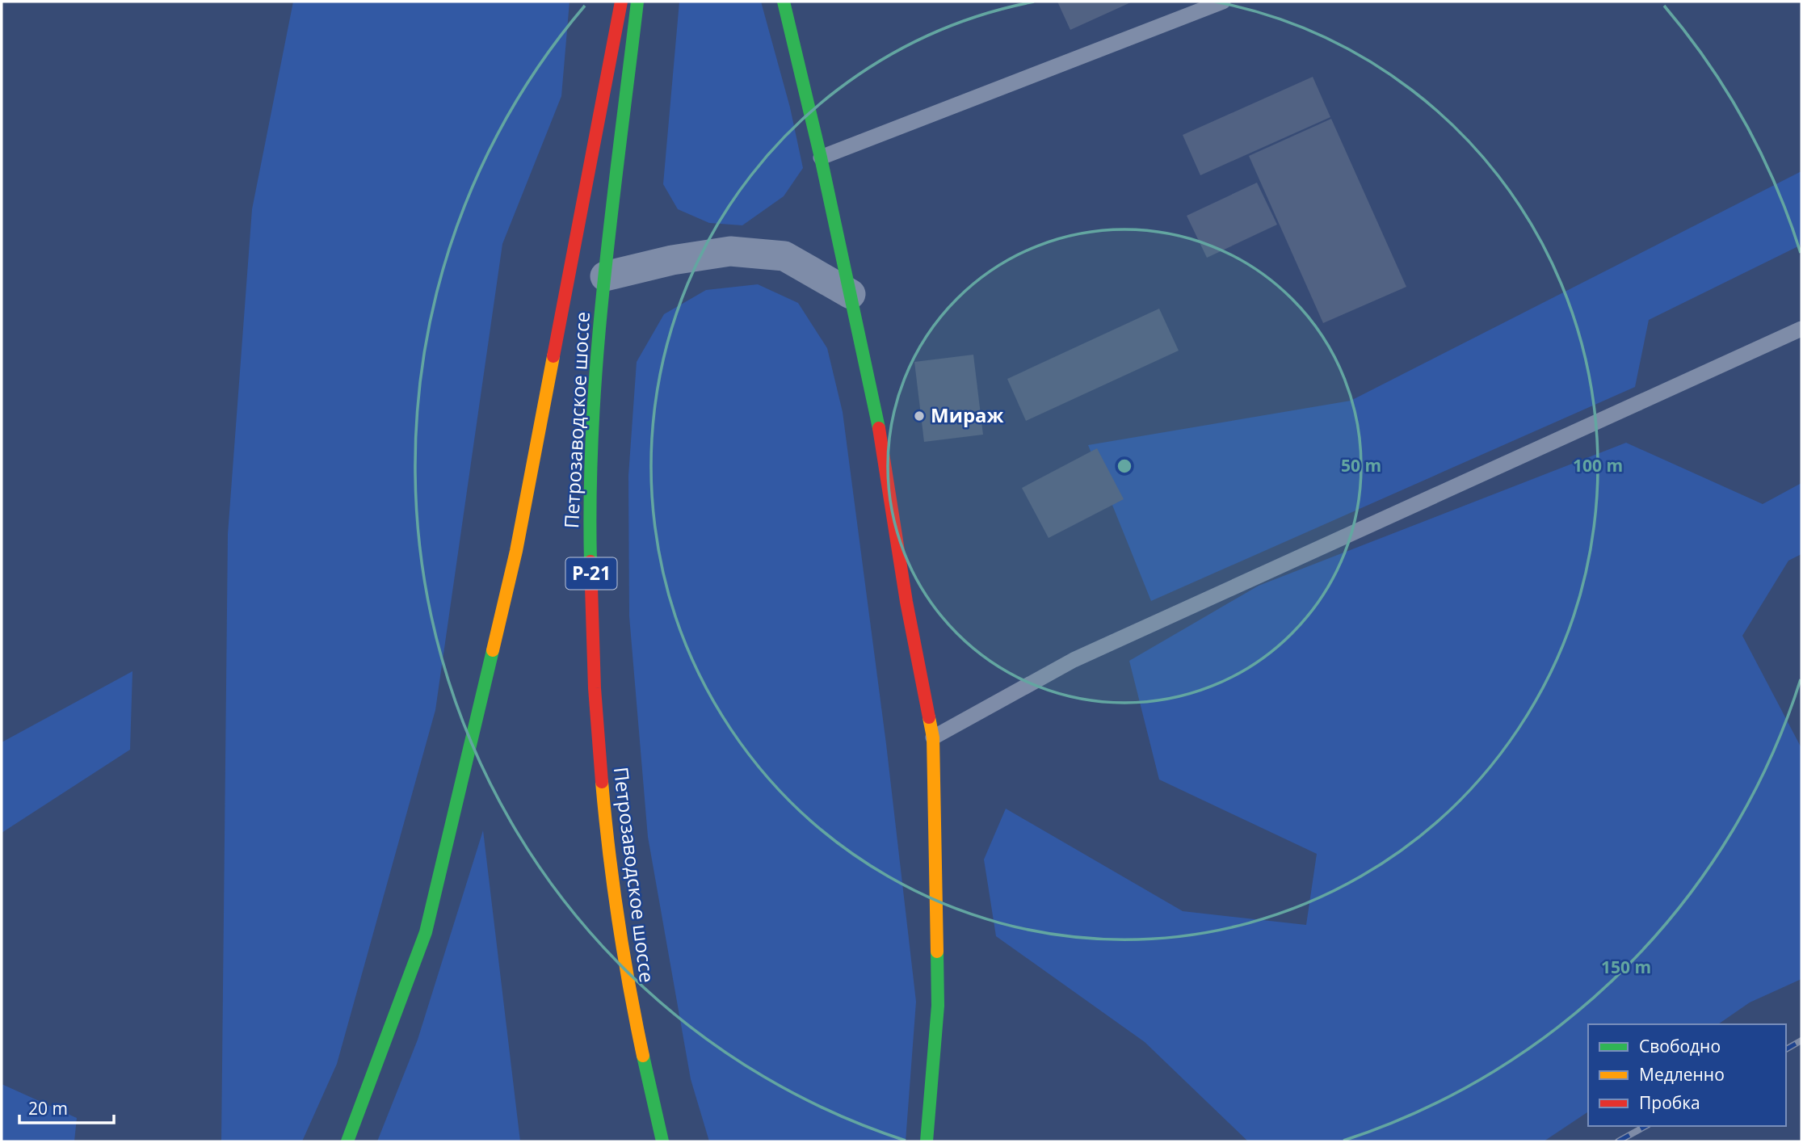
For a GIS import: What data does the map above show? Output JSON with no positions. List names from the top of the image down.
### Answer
{
  "streets": {
    "main road": ["Петрозаводское шоссе", "Р-21"]
  },
  "places": ["Мираж"],
  "legend": ["Свободно", "Медленно", "Пробка"],
  "scale_bar": "20 m",
  "rings": ["50 m", "100 m", "150 m"]
}
